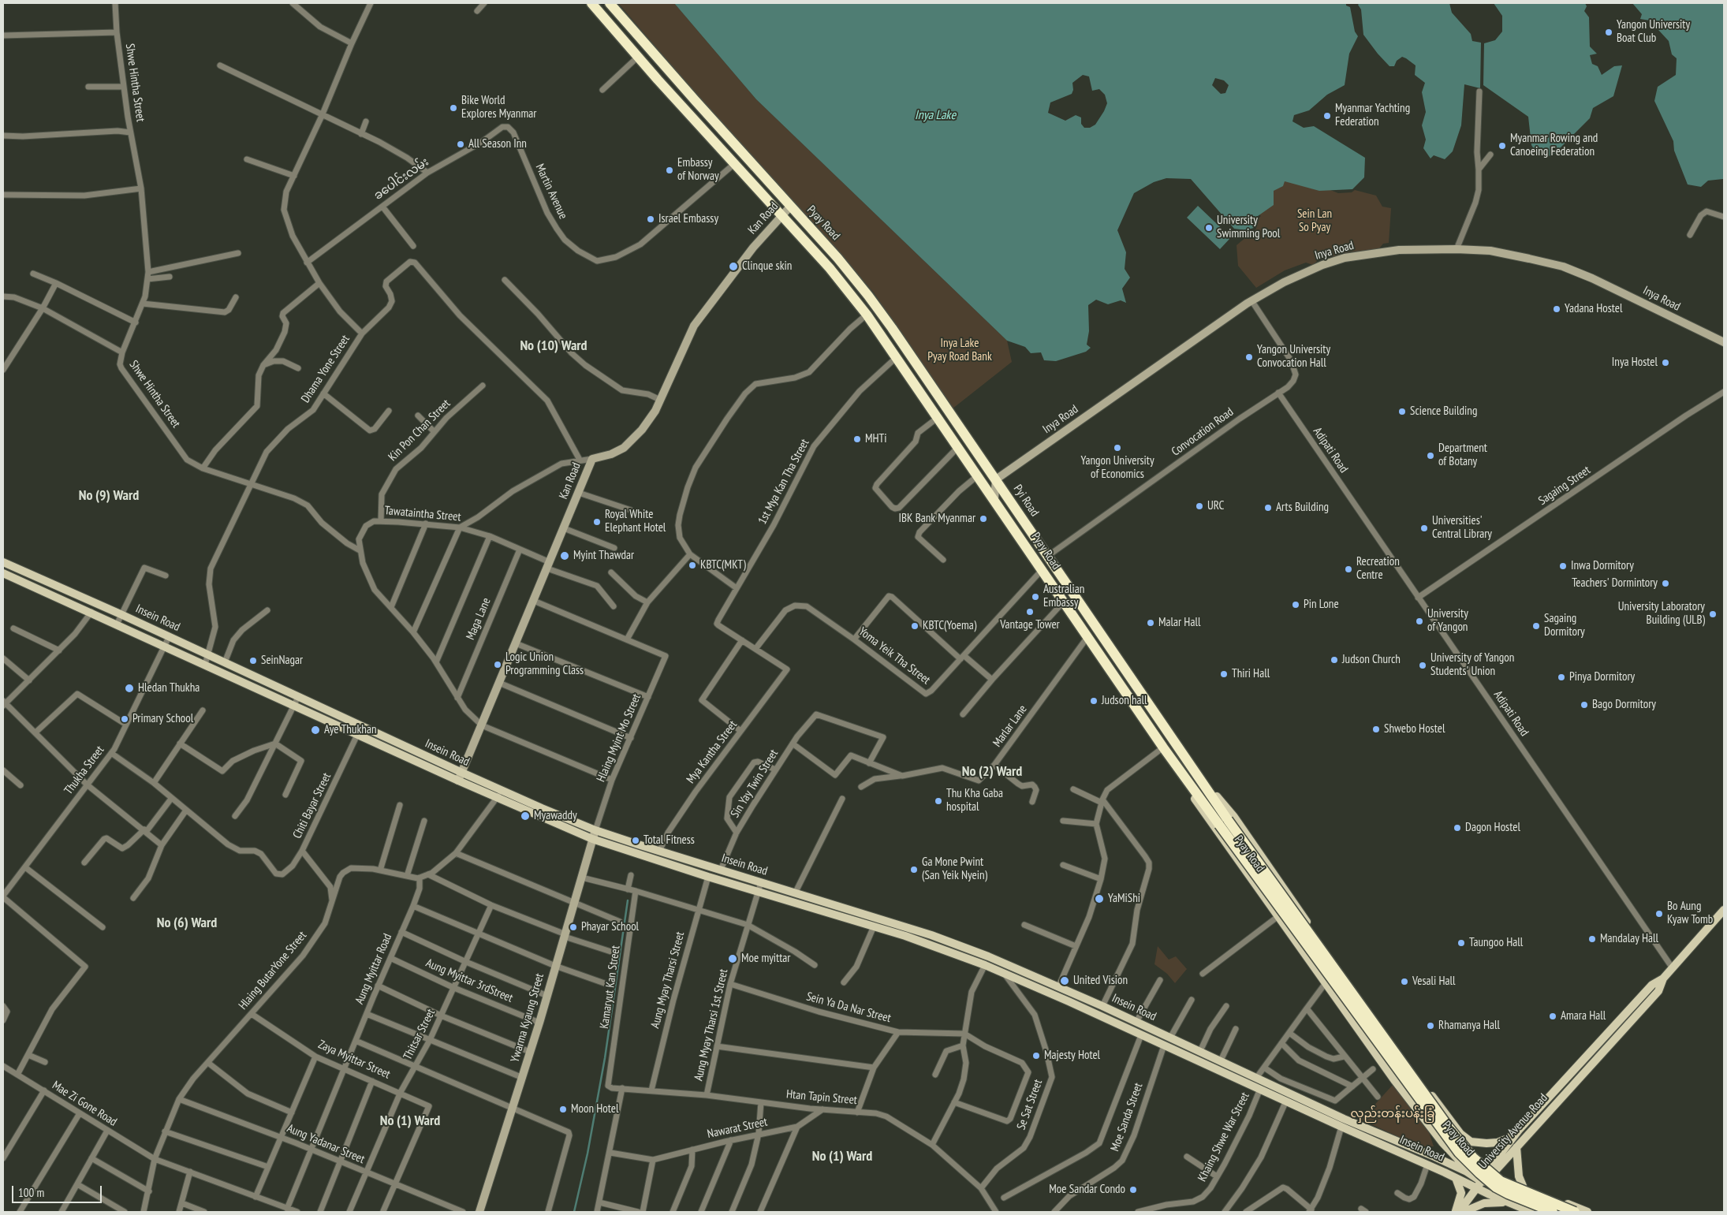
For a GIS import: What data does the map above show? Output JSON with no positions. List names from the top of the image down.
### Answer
{
  "streets": {
    "highway": ["Pyay Road", "Pyi Road"],
    "main road": [
      "Kan Road",
      "Inya Road",
      "Insein Road",
      "Ywarma Kyaung Street",
      "University Avenue Road"
    ],
    "street": [
      "Shwe Hintha Street",
      "ခပေါင်းလမ်း",
      "Martin Avenue",
      "Dhama Yone Street",
      "Kin Pon Chan Street",
      "Convocation Road",
      "Adipati Road",
      "1st Mya Kan Tha Street",
      "Sagaing Street",
      "Tawataintha Street",
      "Maga Lane",
      "Yoma Yeik Tha Street",
      "Marlar Lane",
      "Hlaing Myint Mo Street",
      "Mya Kantha Street",
      "Thukha Street",
      "Sin Yay Twin Street",
      "Chiti Bayar Street",
      "Aung Myittar Road",
      "Hlaing ButarYone Street",
      "Aung Myay Tharsi Street",
      "Aung Myittar 3rdStreet",
      "Kamaryut Kan Street",
      "Sein Ya Da Nar Street",
      "Aung Myay Tharsi 1st Street",
      "Thitsar Street",
      "Zaya Myittar Street",
      "Htan Tapin Street",
      "Mae Zi Gone Road",
      "Se Sat Street",
      "Moe Sanda Street",
      "Nawarat Street",
      "Khaing Shwe War Street",
      "Aung Yadanar Street"
    ]
  },
  "crossings": [
    ["Shwe Hintha Street", "Dhama Yone Street"],
    ["Shwe Hintha Street", "Tawataintha Street"],
    ["ခပေါင်းလမ်း", "Martin Avenue"],
    ["ခပေါင်းလမ်း", "Dhama Yone Street"],
    ["Kan Road", "Pyay Road"],
    ["Kan Road", "Tawataintha Street"],
    ["Kan Road", "Insein Road"],
    ["Pyay Road", "Inya Road"],
    ["Pyay Road", "Convocation Road"],
    ["Pyay Road", "Pyi Road"],
    ["Pyay Road", "Insein Road"],
    ["Pyay Road", "Yoma Yeik Tha Street"],
    ["Pyay Road", "Marlar Lane"],
    ["Pyay Road", "University Avenue Road"],
    ["Inya Road", "Convocation Road"],
    ["Inya Road", "Pyi Road"],
    ["Dhama Yone Street", "Insein Road"],
    ["Kin Pon Chan Street", "Tawataintha Street"],
    ["Convocation Road", "Adipati Road"],
    ["Convocation Road", "Pyi Road"],
    ["Adipati Road", "Sagaing Street"],
    ["Adipati Road", "University Avenue Road"],
    ["Tawataintha Street", "Maga Lane"],
    ["Insein Road", "Hlaing Myint Mo Street"],
    ["Insein Road", "Mya Kantha Street"],
    ["Insein Road", "Thukha Street"],
    ["Insein Road", "Sin Yay Twin Street"],
    ["Insein Road", "Chiti Bayar Street"],
    ["Insein Road", "Hlaing ButarYone Street"],
    ["Insein Road", "Aung Myay Tharsi Street"],
    ["Insein Road", "Ywarma Kyaung Street"],
    ["Insein Road", "Aung Myay Tharsi 1st Street"],
    ["Insein Road", "Se Sat Street"],
    ["Insein Road", "Moe Sanda Street"],
    ["Insein Road", "University Avenue Road"],
    ["Insein Road", "Khaing Shwe War Street"],
    ["Yoma Yeik Tha Street", "Mya Kantha Street"],
    ["Hlaing Myint Mo Street", "Ywarma Kyaung Street"],
    ["Chiti Bayar Street", "Hlaing ButarYone Street"],
    ["Aung Myittar Road", "Hlaing ButarYone Street"],
    ["Aung Myittar Road", "Aung Myittar 3rdStreet"],
    ["Aung Myittar Road", "Zaya Myittar Street"],
    ["Aung Myittar Road", "Mae Zi Gone Road"],
    ["Aung Myittar Road", "Aung Yadanar Street"],
    ["Hlaing ButarYone Street", "Zaya Myittar Street"],
    ["Hlaing ButarYone Street", "Mae Zi Gone Road"],
    ["Hlaing ButarYone Street", "Aung Yadanar Street"],
    ["Aung Myay Tharsi Street", "Htan Tapin Street"],
    ["Aung Myittar 3rdStreet", "Ywarma Kyaung Street"],
    ["Aung Myittar 3rdStreet", "Thitsar Street"],
    ["Kamaryut Kan Street", "Htan Tapin Street"],
    ["Sein Ya Da Nar Street", "Aung Myay Tharsi 1st Street"],
    ["Aung Myay Tharsi 1st Street", "Htan Tapin Street"],
    ["Thitsar Street", "Zaya Myittar Street"],
    ["Thitsar Street", "Aung Yadanar Street"],
    ["Zaya Myittar Street", "Aung Yadanar Street"],
    ["Htan Tapin Street", "Se Sat Street"],
    ["Htan Tapin Street", "Nawarat Street"]
  ],
  "districts": [
    "No (10) Ward",
    "No (9) Ward",
    "No (2) Ward",
    "No (6) Ward",
    "No (1) Ward",
    "No (1) Ward"
  ],
  "water": ["Inya Lake"],
  "parks": ["Sein Lan So Pyay", "Inya Lake Pyay Road Bank", "လှည်းတန်းပန်းခြံ"],
  "places": [
    "Yangon University Boat Club",
    "Bike World Explores Myanmar",
    "Myanmar Yachting Federation",
    "All Season Inn",
    "Myanmar Rowing and Canoeing Federation",
    "Embassy of Norway",
    "Israel Embassy",
    "University Swimming Pool",
    "Clinque skin",
    "Yadana Hostel",
    "Yangon University Convocation Hall",
    "Inya Hostel",
    "Science Building",
    "MHTi",
    "Yangon University of Economics",
    "Department of Botany",
    "URC",
    "Arts Building",
    "IBK Bank Myanmar",
    "Royal White Elephant Hotel",
    "Universities' Central Library",
    "Myint Thawdar",
    "KBTC(MKT)",
    "Inwa Dormitory",
    "Recreation Centre",
    "Teachers' Dormintory",
    "Australian Embassy",
    "Pin Lone",
    "Vantage Tower",
    "University Laboratory Building (ULB)",
    "University of Yangon",
    "Malar Hall",
    "KBTC(Yoema)",
    "Sagaing Dormitory",
    "Judson Church",
    "SeinNagar",
    "Logic Union Programming Class",
    "University of Yangon Students' Union",
    "Thiri Hall",
    "Pinya Dormitory",
    "Hledan Thukha",
    "Judson hall",
    "Bago Dormitory",
    "Primary School",
    "Shwebo Hostel",
    "Aye Thukhan",
    "Thu Kha Gaba hospital",
    "Myawaddy",
    "Dagon Hostel",
    "Total Fitness",
    "Ga Mone Pwint (San Yeik Nyein)",
    "YaMiShi",
    "Bo Aung Kyaw Tomb",
    "Phayar School",
    "Mandalay Hall",
    "Taungoo Hall",
    "Moe myittar",
    "United Vision",
    "Vesali Hall",
    "Amara Hall",
    "Rhamanya Hall",
    "Majesty Hotel",
    "Moon Hotel",
    "Moe Sandar Condo"
  ],
  "scale_bar": "100 m"
}
